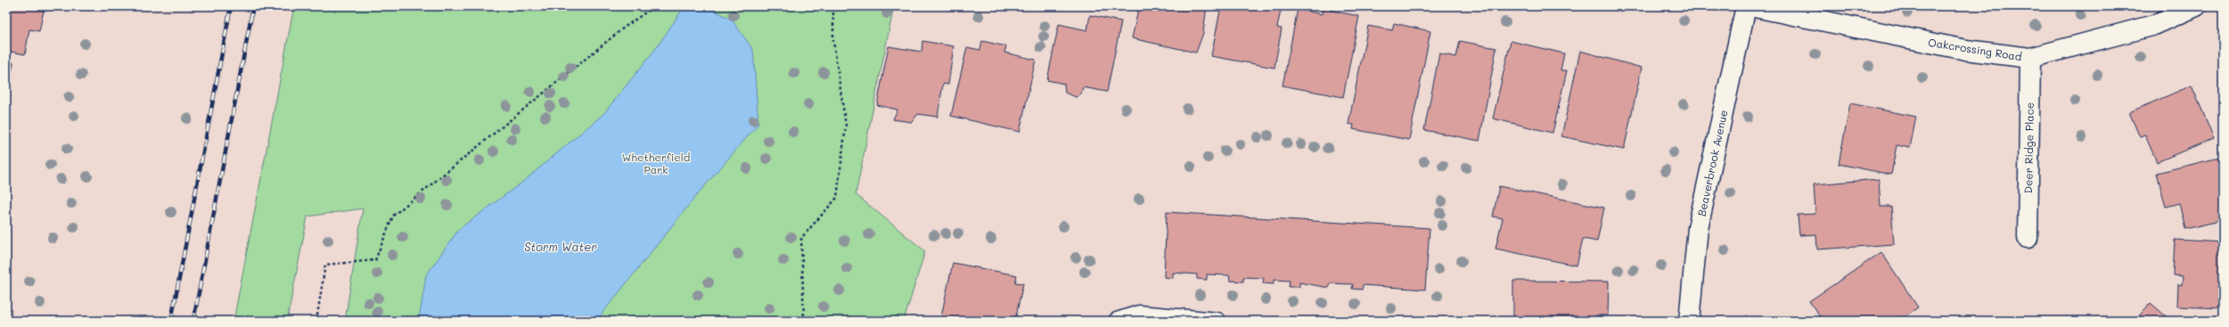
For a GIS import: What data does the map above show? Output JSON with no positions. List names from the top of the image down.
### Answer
{
  "streets": {
    "street": ["Oakcrossing Road", "Deer Ridge Place", "Beaverbrook Avenue"]
  },
  "crossings": [
    ["Oakcrossing Road", "Deer Ridge Place"]
  ],
  "water": ["Storm Water"],
  "parks": ["Whetherfield Park"]
}
